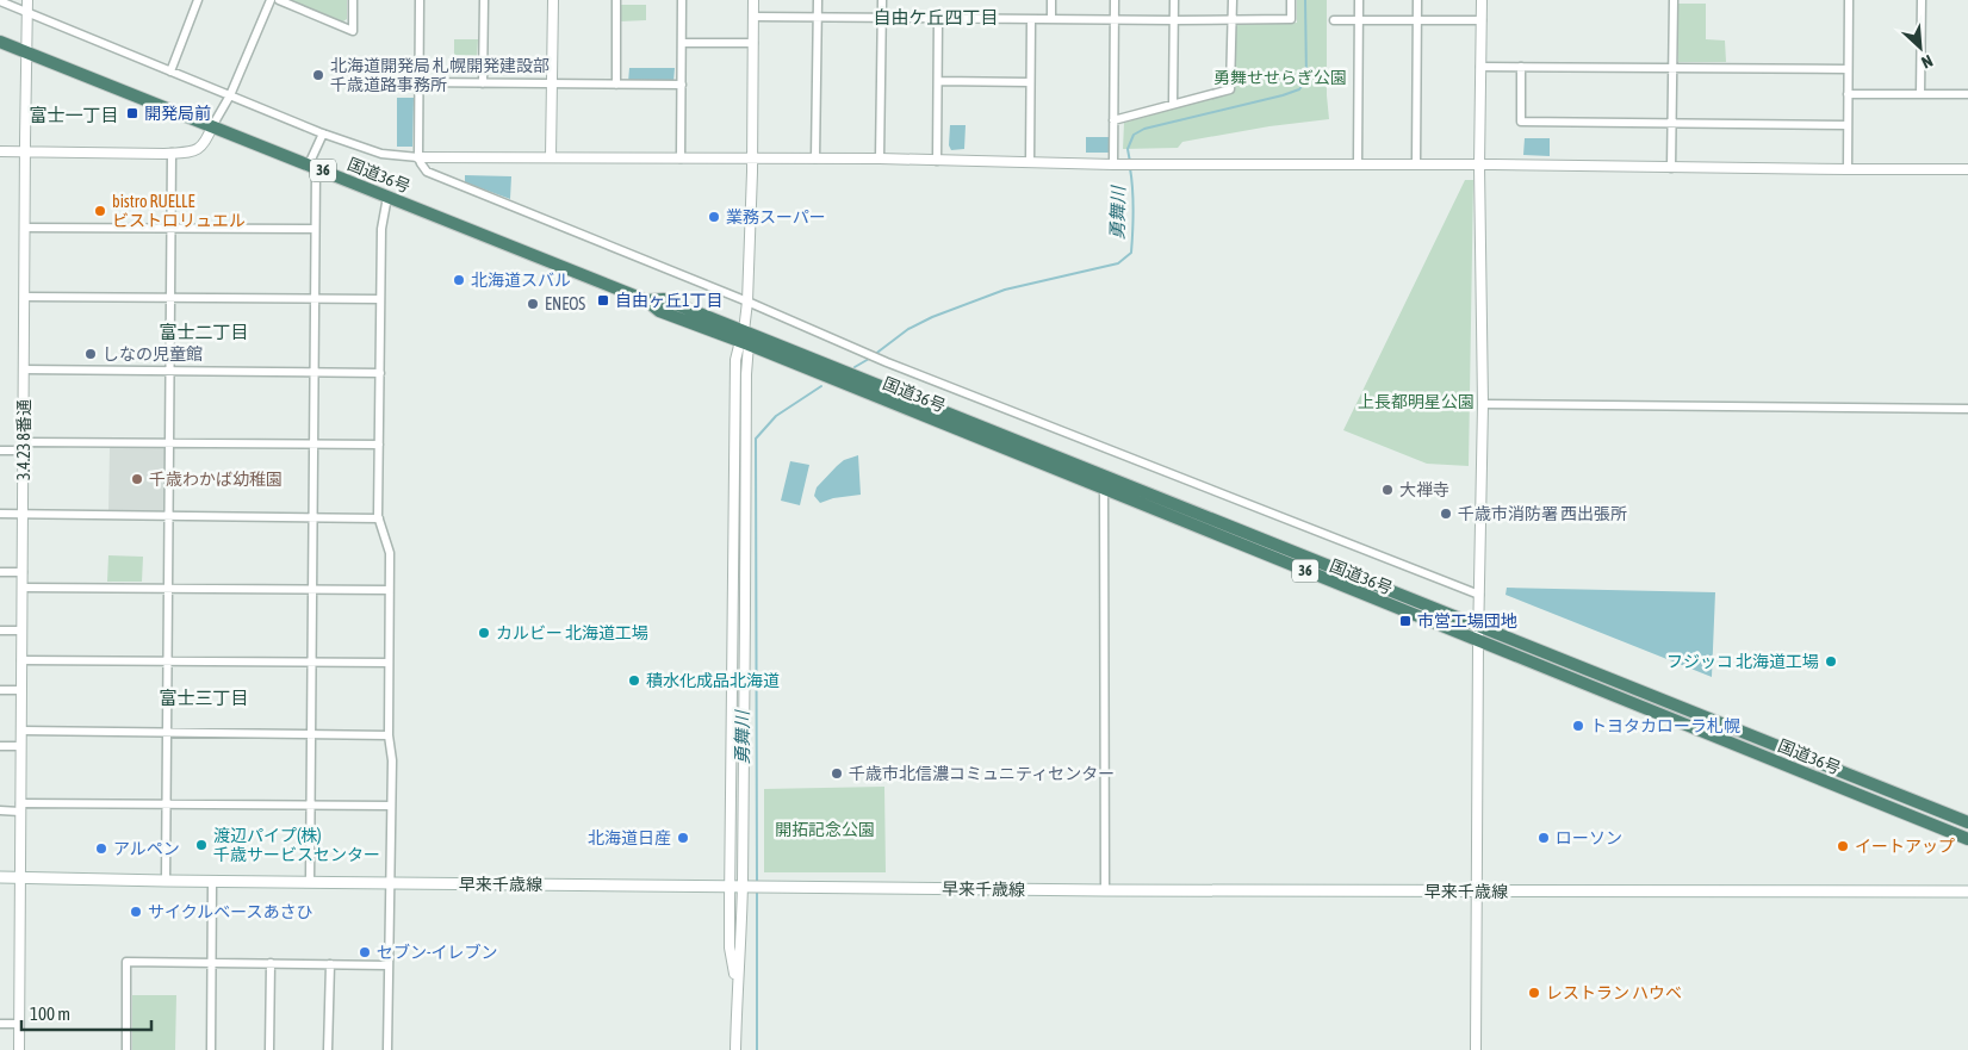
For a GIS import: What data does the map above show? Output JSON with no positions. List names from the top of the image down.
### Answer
{
  "streets": {
    "highway": ["36", "国道36号"],
    "main road": ["早来千歳線"],
    "street": ["3.4.23 8番通"]
  },
  "crossings": [
    ["国道36号", "3.4.23 8番通"],
    ["3.4.23 8番通", "早来千歳線"]
  ],
  "districts": [
    "自由ケ丘四丁目",
    "富士一丁目",
    "富士二丁目",
    "富士三丁目"
  ],
  "water": ["勇舞川"],
  "parks": ["勇舞せせらぎ公園", "上長都明星公園", "開拓記念公園"],
  "places": {
    "other": [
      "北海道開発局 札幌開発建設部 千歳道路事務所",
      "bistro RUELLE ビストロリュエル",
      "業務スーパー",
      "北海道スバル",
      "ENEOS",
      "しなの児童館",
      "千歳わかば幼稚園",
      "大禅寺",
      "千歳市消防署 西出張所",
      "カルビー 北海道工場",
      "フジッコ 北海道工場",
      "積水化成品北海道",
      "トヨタカローラ札幌",
      "千歳市北信濃コミュニティセンター",
      "北海道日産",
      "ローソン",
      "渡辺パイプ(株) 千歳サービスセンター",
      "イートアップ",
      "アルペン",
      "サイクルベースあさひ",
      "セブン-イレブン",
      "レストラン ハウベ"
    ],
    "transit": ["開発局前", "自由ヶ丘1丁目", "市営工場団地"]
  },
  "scale_bar": "100 m",
  "north": "bottom right"
}
